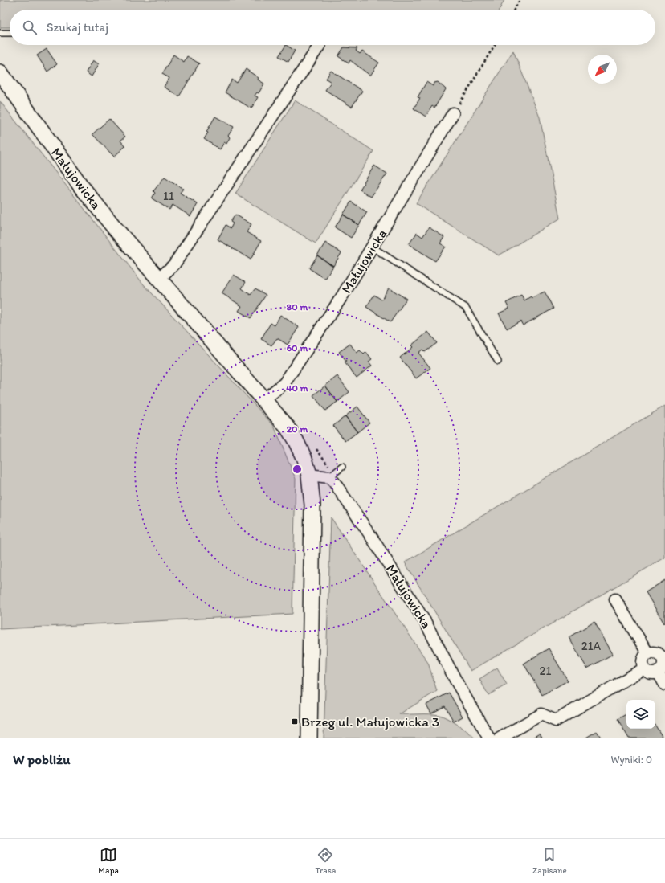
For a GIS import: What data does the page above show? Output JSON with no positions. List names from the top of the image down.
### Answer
{
  "streets": {
    "street": ["Małujowicka"]
  },
  "places": {
    "transit": ["Brzeg ul. Małujowicka 3"]
  },
  "house_numbers": ["11", "21A", "21"],
  "north": "bottom left",
  "page": {
    "search": "Szukaj tutaj",
    "heading": ["W pobliżu", "Wyniki: 0"],
    "nav": ["Mapa", "Trasa", "Zapisane"]
  },
  "rings": [
    "80 m",
    "60 m",
    "40 m",
    "20 m"
  ]
}
